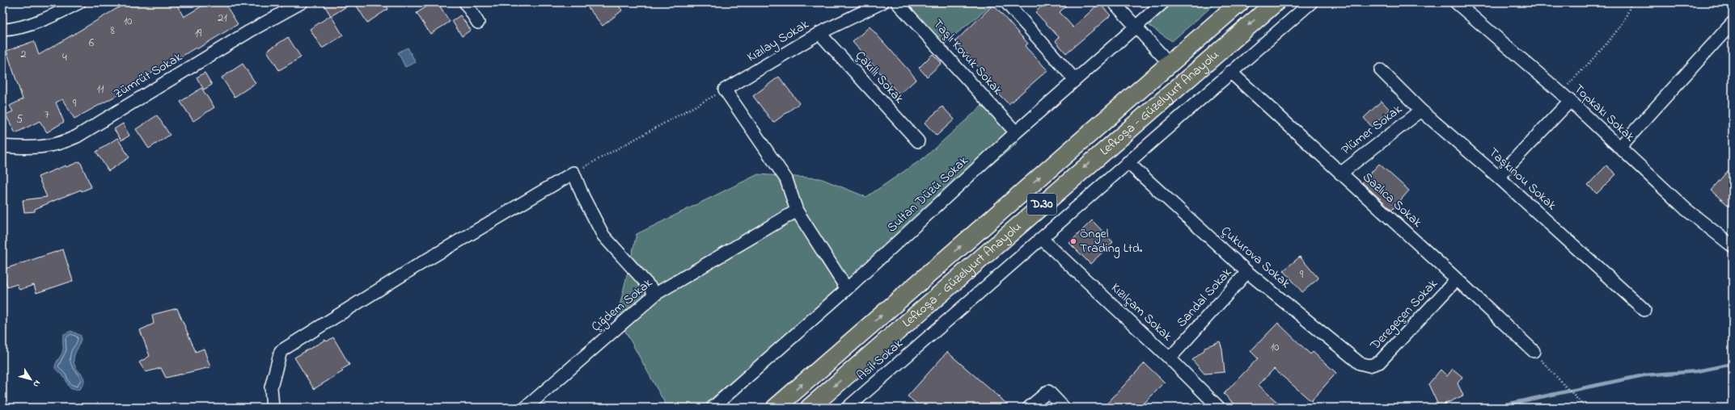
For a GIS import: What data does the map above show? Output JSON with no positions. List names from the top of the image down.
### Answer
{
  "streets": {
    "highway": ["Lefkoşa - Güzelyurt Anayolu", "D.30"],
    "street": [
      "Kızılay Sokak",
      "Taşlı Kovuk Sokak",
      "Zümrüt Sokak",
      "Çakıllı Sokak",
      "Topkakı Sokak",
      "Plümer Sokak",
      "Taşkınou Sokak",
      "Sultan Düzü Sokak",
      "Sazlıca Sokak",
      "Çukurova Sokak",
      "Sandal Sokak",
      "Çığdem Sokak",
      "Kızılçam Sokak",
      "Deregeçen Sokak",
      "Asil Sokak"
    ]
  },
  "crossings": [
    ["Kızılay Sokak", "Çakıllı Sokak"],
    ["Taşlı Kovuk Sokak", "Sultan Düzü Sokak"],
    ["Plümer Sokak", "Taşkınou Sokak"],
    ["Plümer Sokak", "Sazlıca Sokak"],
    ["Sazlıca Sokak", "Deregeçen Sokak"],
    ["Sazlıca Sokak", "Asil Sokak"],
    ["Çukurova Sokak", "Sandal Sokak"],
    ["Çukurova Sokak", "Deregeçen Sokak"],
    ["Çukurova Sokak", "Asil Sokak"],
    ["Sandal Sokak", "Kızılçam Sokak"],
    ["Kızılçam Sokak", "Asil Sokak"]
  ],
  "places": ["Öngel Trading Ltd."],
  "house_numbers": [
    "21",
    "10",
    "8",
    "19",
    "6",
    "2",
    "4",
    "11",
    "9",
    "7",
    "5",
    "9",
    "10"
  ],
  "north": "bottom right"
}
